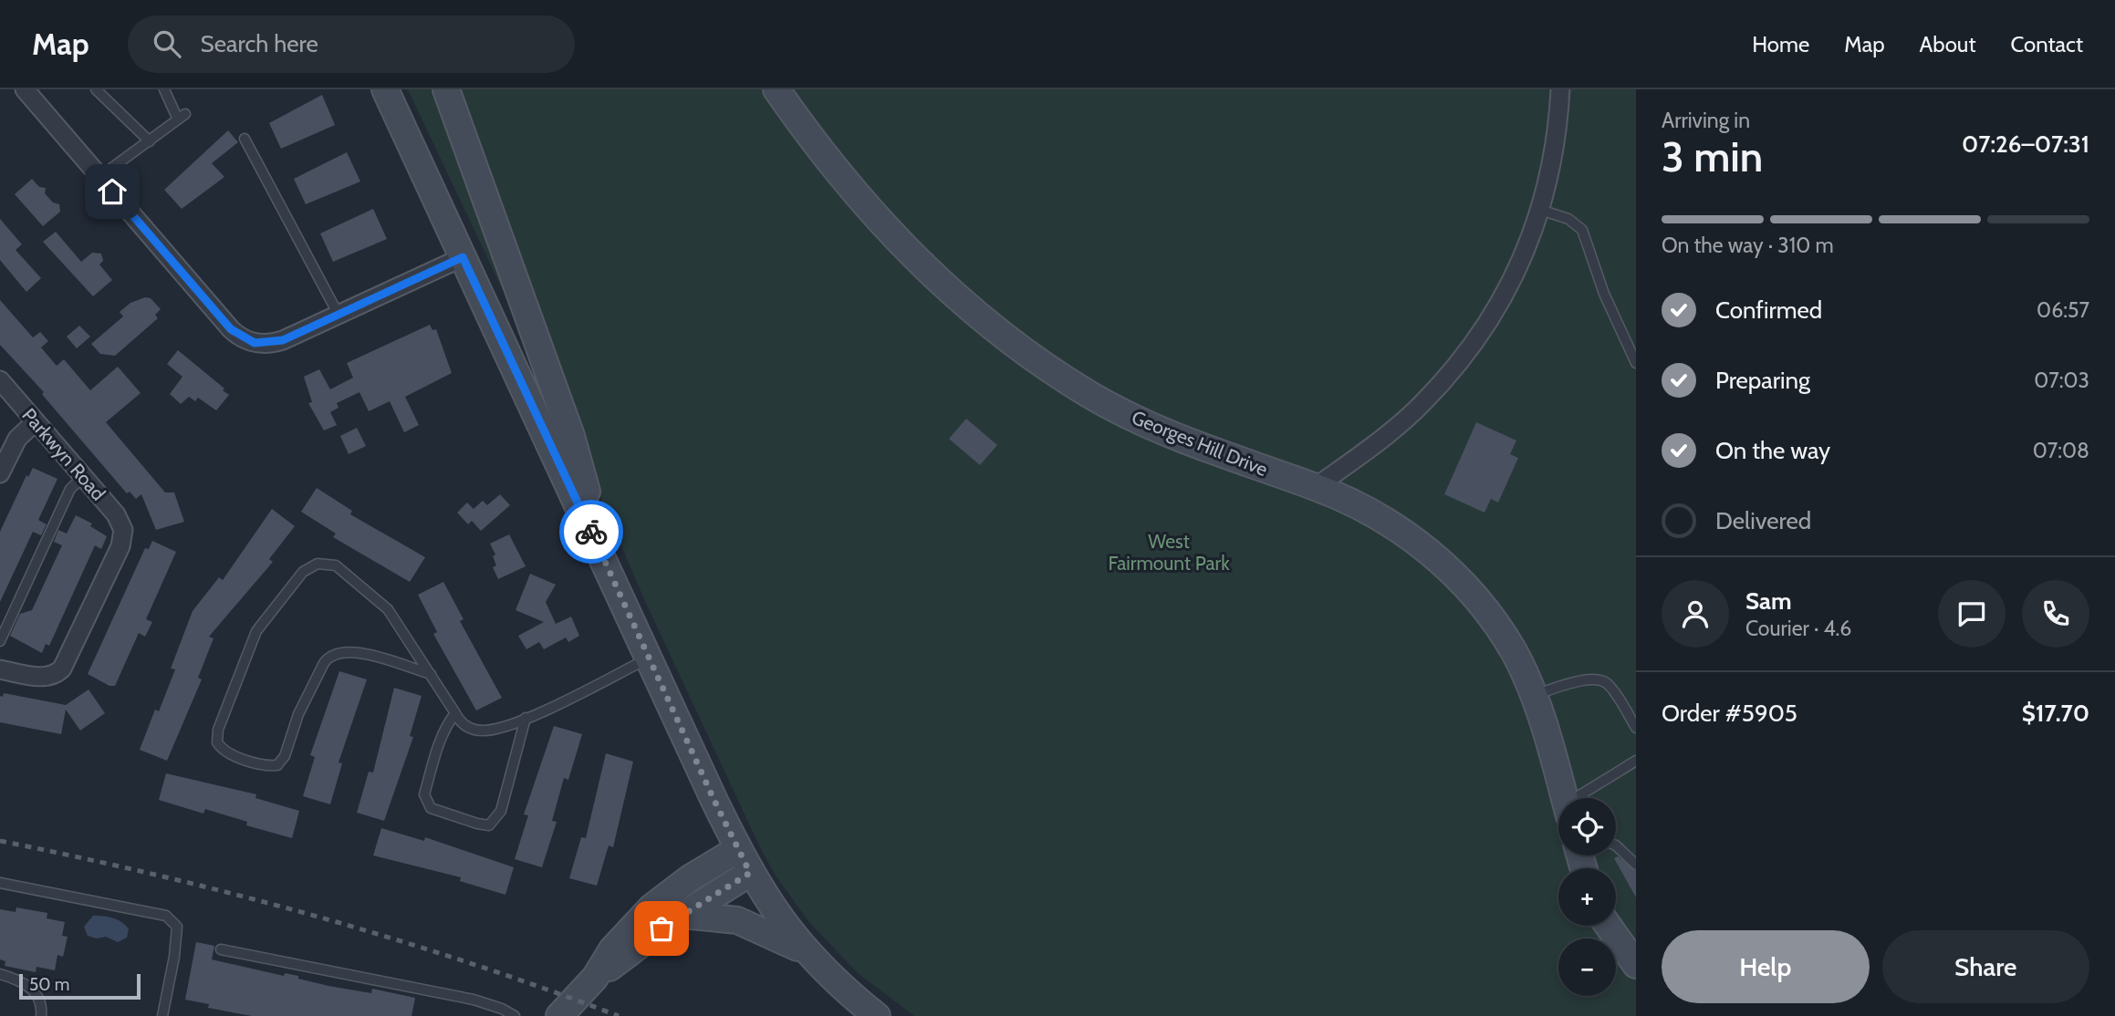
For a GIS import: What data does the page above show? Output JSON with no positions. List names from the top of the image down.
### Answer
{
  "streets": {
    "main road": ["Georges Hill Drive"],
    "street": ["Parkwyn Road"]
  },
  "parks": ["West Fairmount Park"],
  "scale_bar": "50 m",
  "page": {
    "header": "Map",
    "search": "Search here",
    "nav": [
      "Home",
      "Map",
      "About",
      "Contact"
    ],
    "heading": ["3 min", "Arriving in", "07:26–07:31"],
    "panel": [
      "Sam",
      "Courier · 4.6",
      "Order #5905",
      "$17.70"
    ],
    "bar": "On the way · 310 m",
    "list": [
      ["Confirmed", "06:57"],
      ["Preparing", "07:03"],
      ["On the way", "07:08"],
      "Delivered"
    ],
    "map_buttons": ["+", "−"],
    "buttons": ["Help", "Share"],
    "scale": "50 m"
  }
}
